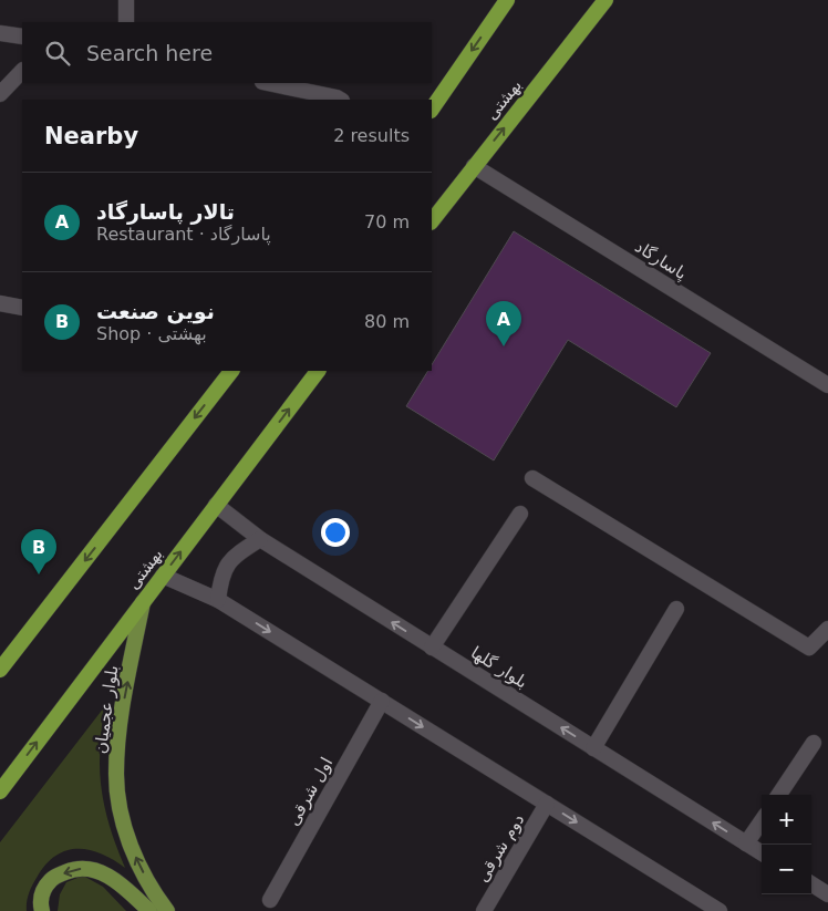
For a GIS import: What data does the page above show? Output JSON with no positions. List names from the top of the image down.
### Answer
{
  "streets": {
    "highway": ["بهشتی"],
    "main road": ["بلوار عجمیان"],
    "street": [
      "پاسارگاد",
      "بلوار گلها",
      "اول شرقی",
      "دوم شرقی"
    ]
  },
  "crossings": [
    ["بهشتی", "پاسارگاد"],
    ["بهشتی", "بلوار گلها"],
    ["بهشتی", "بلوار عجمیان"]
  ],
  "one_way": ["بلوار عجمیان"],
  "page": {
    "search": "Search here",
    "heading": ["Nearby", "2 results"],
    "list": [
      {
        "mark": "A",
        "name": "تالار پاسارگاد",
        "note": "Restaurant · پاسارگاد",
        "value": "70 m"
      },
      {
        "mark": "B",
        "name": "نوین صنعت",
        "note": "Shop · بهشتی",
        "value": "80 m"
      }
    ],
    "pins": ["A", "B"],
    "map_buttons": ["+", "−"]
  }
}
